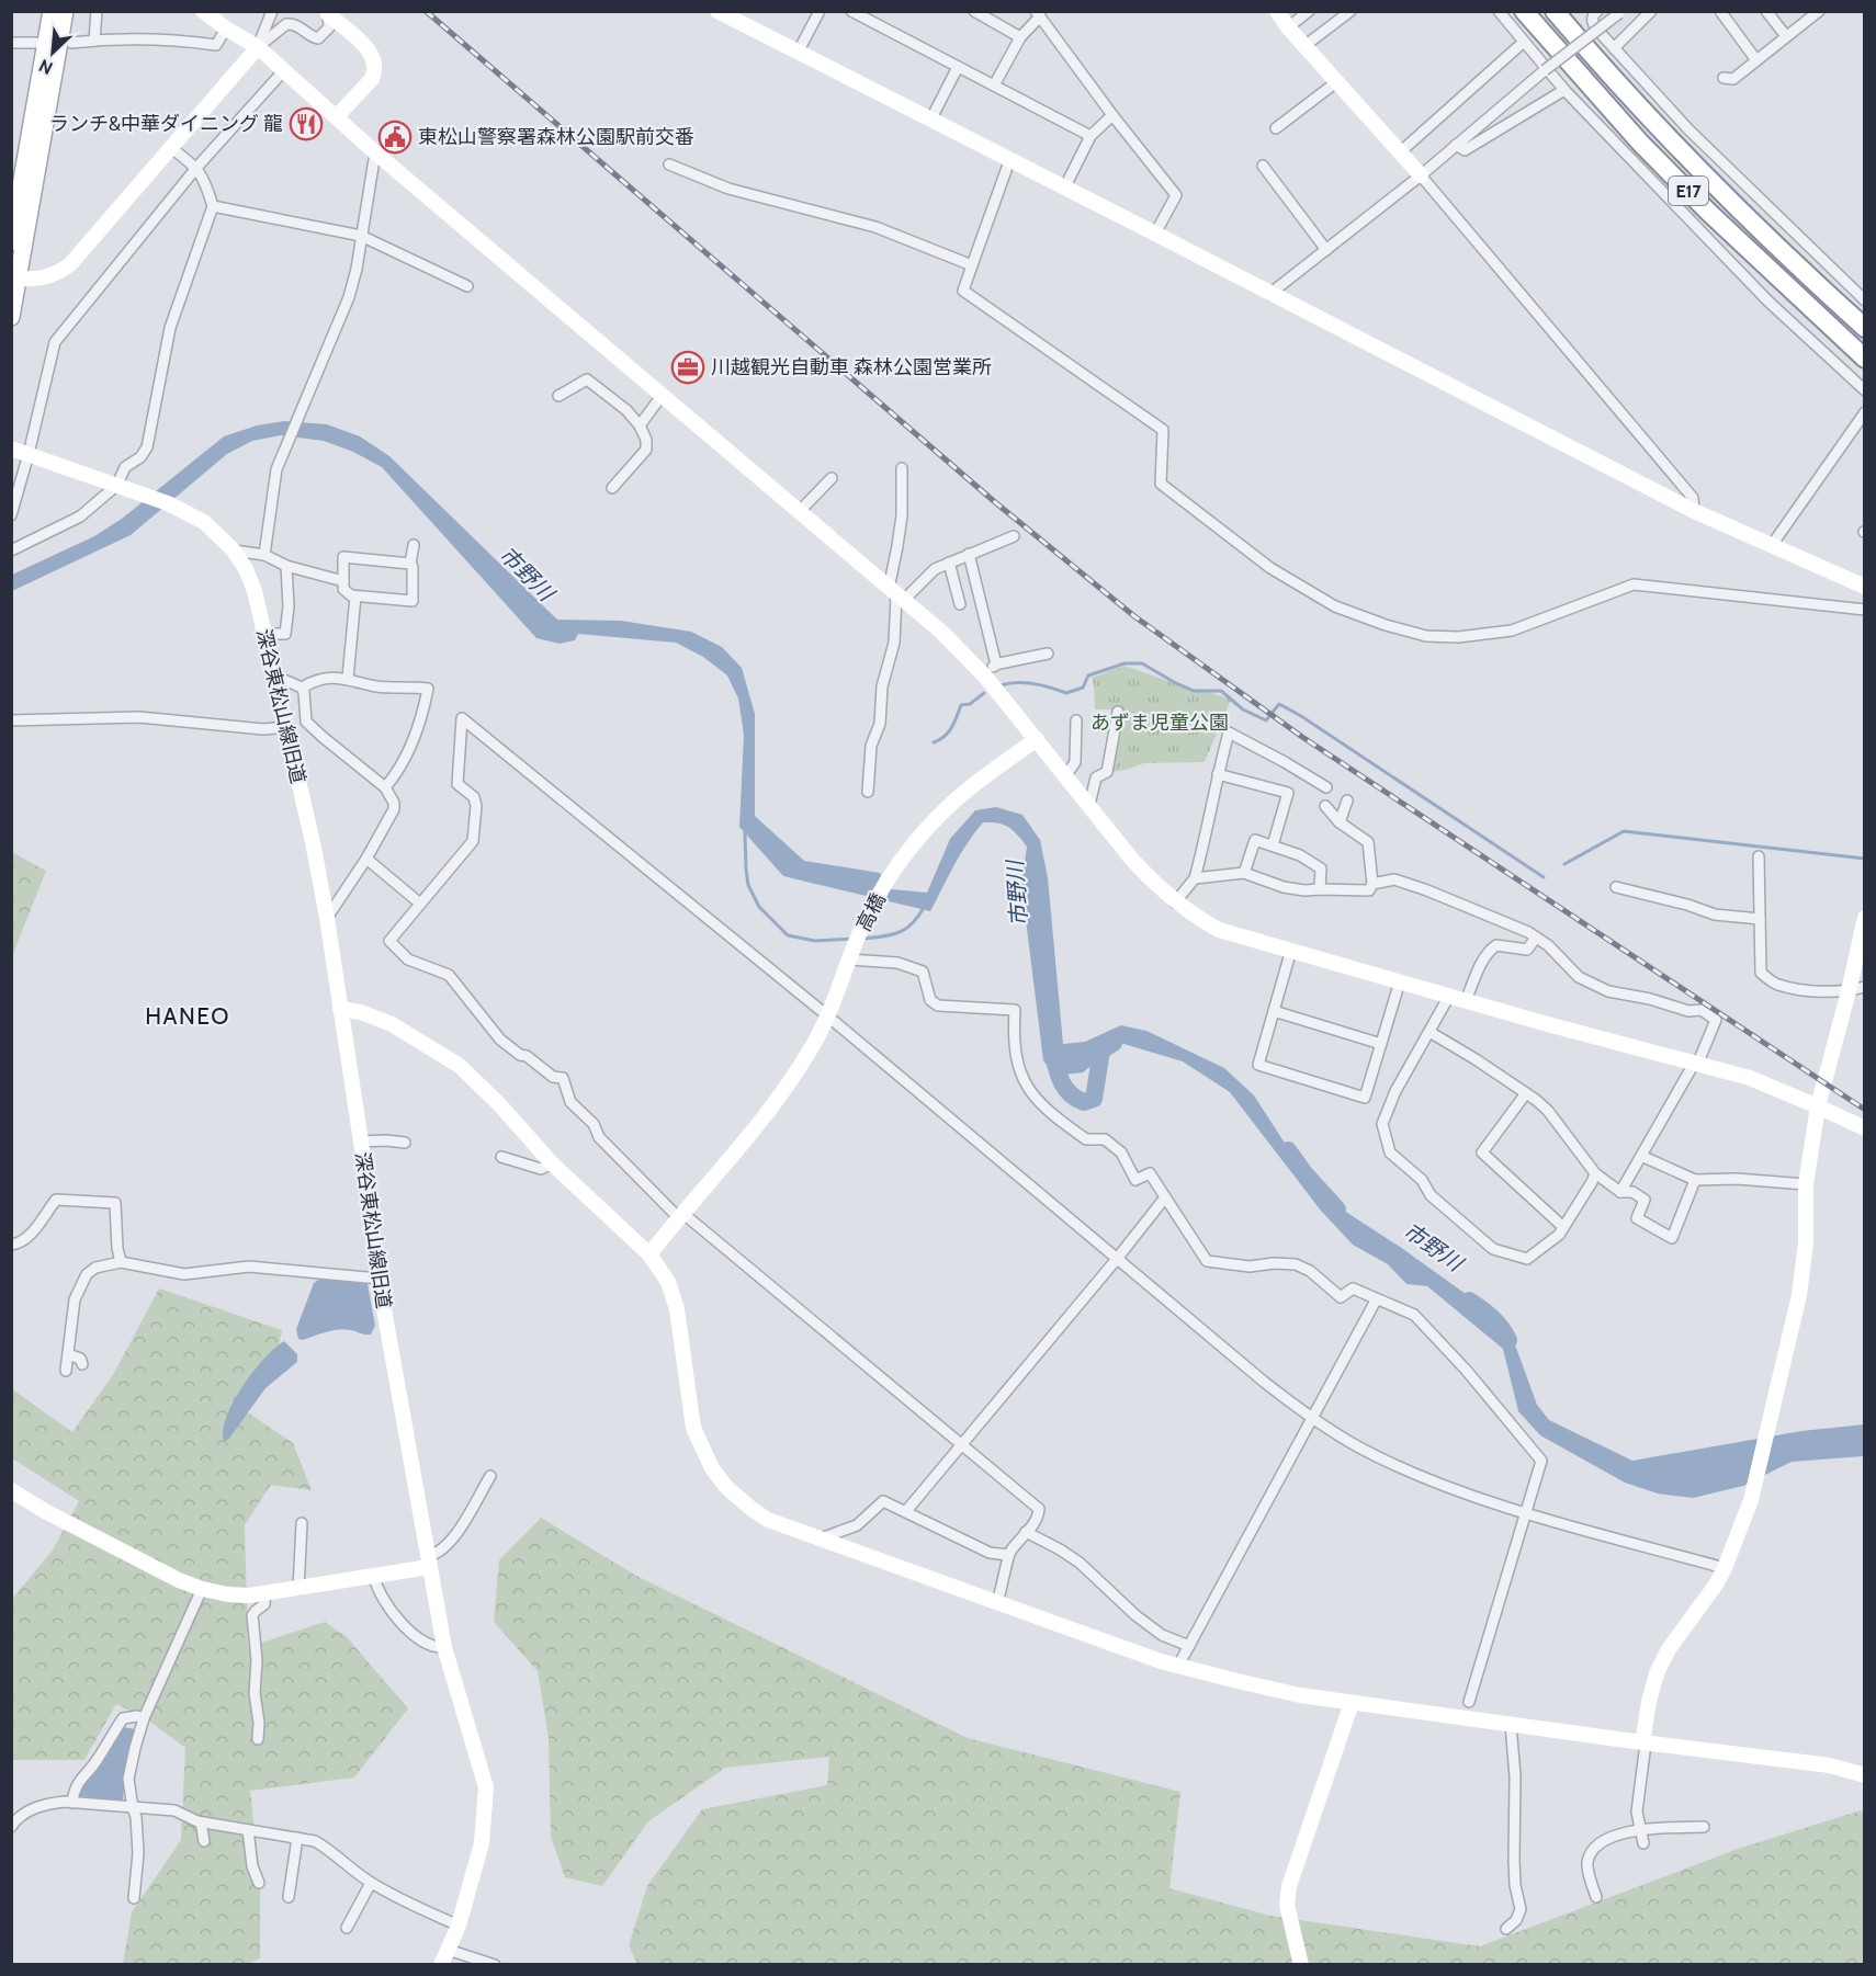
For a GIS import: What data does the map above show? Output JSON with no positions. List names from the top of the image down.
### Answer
{
  "streets": {
    "highway": ["E17"],
    "street": ["深谷東松山線旧道", "高橋"]
  },
  "districts": ["HANEO"],
  "water": ["市野川"],
  "parks": ["あずま児童公園"],
  "places": {
    "restaurant": ["ランチ&中華ダイニング 龍"],
    "public building": ["東松山警察署森林公園駅前交番"],
    "office": ["川越観光自動車 森林公園営業所"]
  },
  "north": "bottom left"
}
